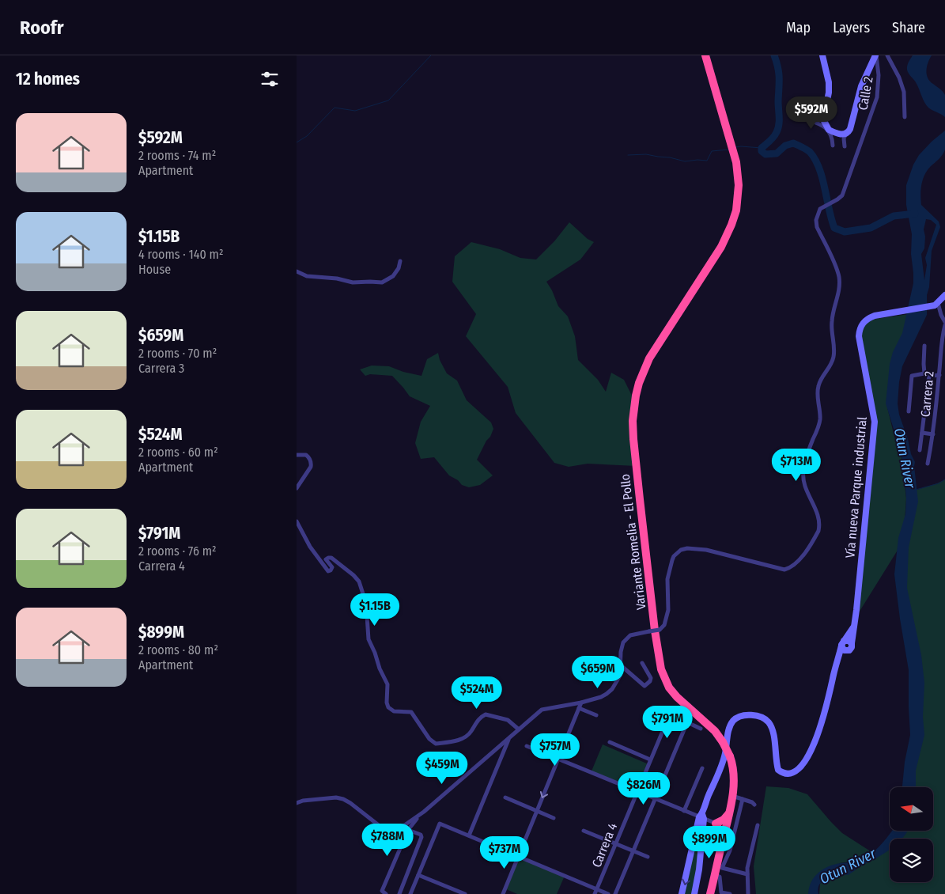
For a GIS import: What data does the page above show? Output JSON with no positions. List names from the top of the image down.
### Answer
{
  "streets": {
    "highway": ["Variante Romelia - El Pollo"],
    "main road": ["Vía nueva Parque industrial"],
    "street": ["Calle 2", "Carrera 2", "Carrera 4"]
  },
  "water": ["Otun River"],
  "north": "left",
  "page": {
    "header": "Roofr",
    "nav": ["Map", "Layers", "Share"],
    "heading": "12 homes",
    "price": [
      "$592M",
      "$713M",
      "$1.15B",
      "$659M",
      "$524M",
      "$791M",
      "$757M",
      "$459M",
      "$826M",
      "$788M",
      "$899M",
      "$737M"
    ],
    "list": [
      {
        "name": "$592M",
        "note": "2 rooms · 74 m² · Apartment"
      },
      {
        "name": "$1.15B",
        "note": "4 rooms · 140 m² · House"
      },
      {
        "name": "$659M",
        "note": "2 rooms · 70 m² · Carrera 3"
      },
      {
        "name": "$524M",
        "note": "2 rooms · 60 m² · Apartment"
      },
      {
        "name": "$791M",
        "note": "2 rooms · 76 m² · Carrera 4"
      },
      {
        "name": "$899M",
        "note": "2 rooms · 80 m² · Apartment"
      }
    ]
  }
}
